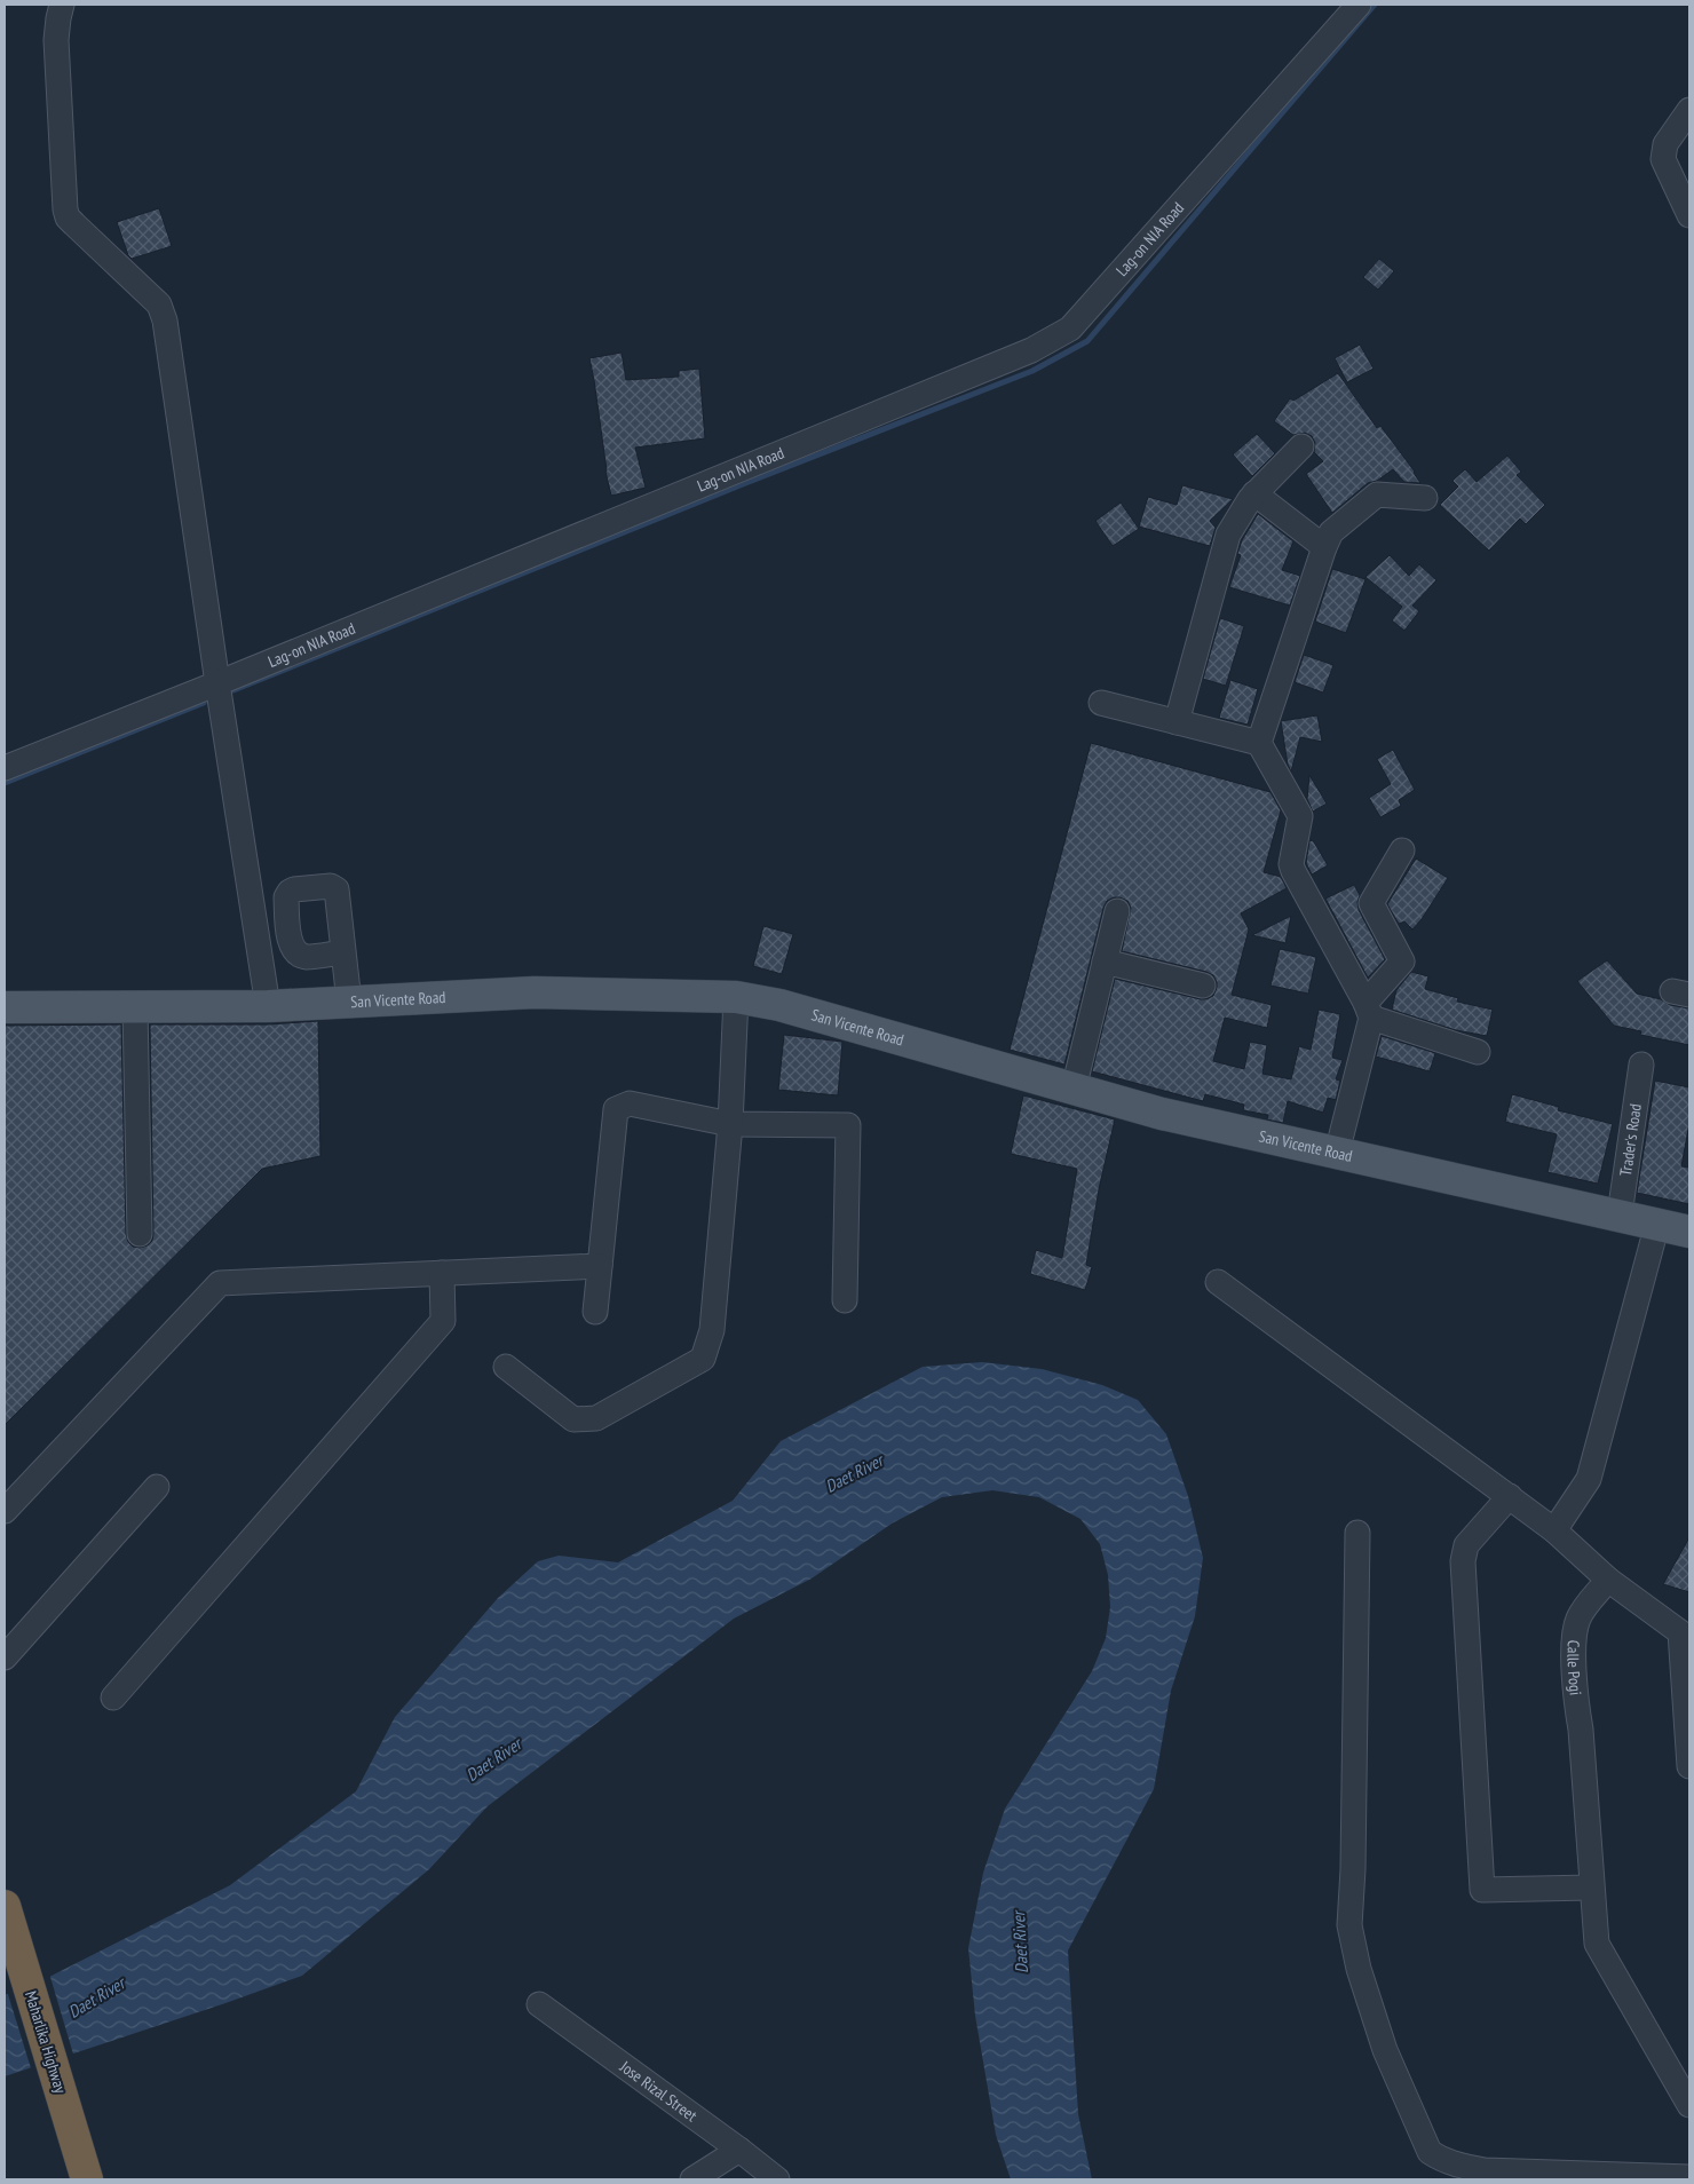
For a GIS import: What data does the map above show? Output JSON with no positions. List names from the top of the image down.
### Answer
{
  "streets": {
    "highway": ["Maharlika Highway"],
    "main road": ["San Vicente Road"],
    "street": [
      "Lag-on NIA Road",
      "Trader's Road",
      "Calle Pogi",
      "Jose Rizal Street"
    ]
  },
  "crossings": [
    ["San Vicente Road", "Trader's Road"]
  ],
  "water": ["Daet River"]
}
